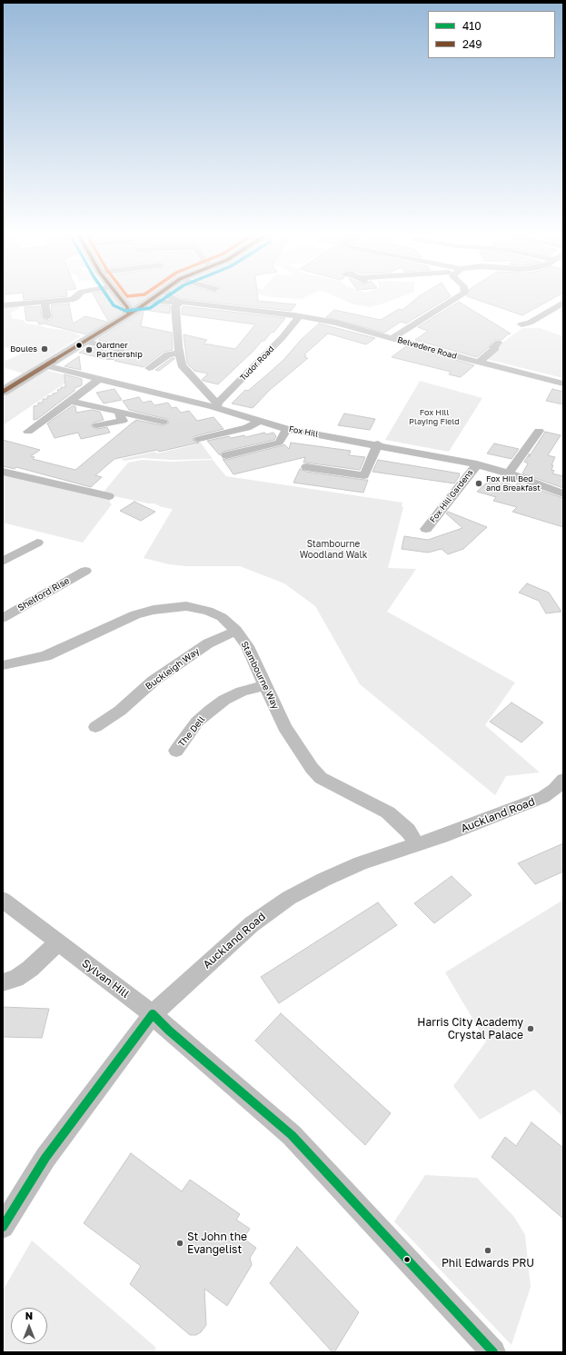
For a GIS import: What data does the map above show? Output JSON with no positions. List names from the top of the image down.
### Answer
{
  "streets": {
    "street": [
      "Belvedere Road",
      "Tudor Road",
      "Fox Hill",
      "Fox Hill Gardens",
      "Shelford Rise",
      "Buckleigh Way",
      "Stambourne Way",
      "The Dell",
      "Auckland Road",
      "Sylvan Hill"
    ]
  },
  "crossings": [
    ["Belvedere Road", "Tudor Road"],
    ["Tudor Road", "Fox Hill"],
    ["Fox Hill", "Fox Hill Gardens"],
    ["Buckleigh Way", "Stambourne Way"],
    ["Stambourne Way", "The Dell"],
    ["Stambourne Way", "Auckland Road"],
    ["Auckland Road", "Sylvan Hill"]
  ],
  "parks": ["Fox Hill Playing Field", "Stambourne Woodland Walk"],
  "places": [
    "Boules",
    "Gardner Partnership",
    "Fox Hill Bed and Breakfast",
    "Harris City Academy Crystal Palace",
    "St John the Evangelist",
    "Phil Edwards PRU"
  ],
  "lines": ["transit line 249", "transit line 410"],
  "legend": ["410", "249"],
  "north": "top"
}
